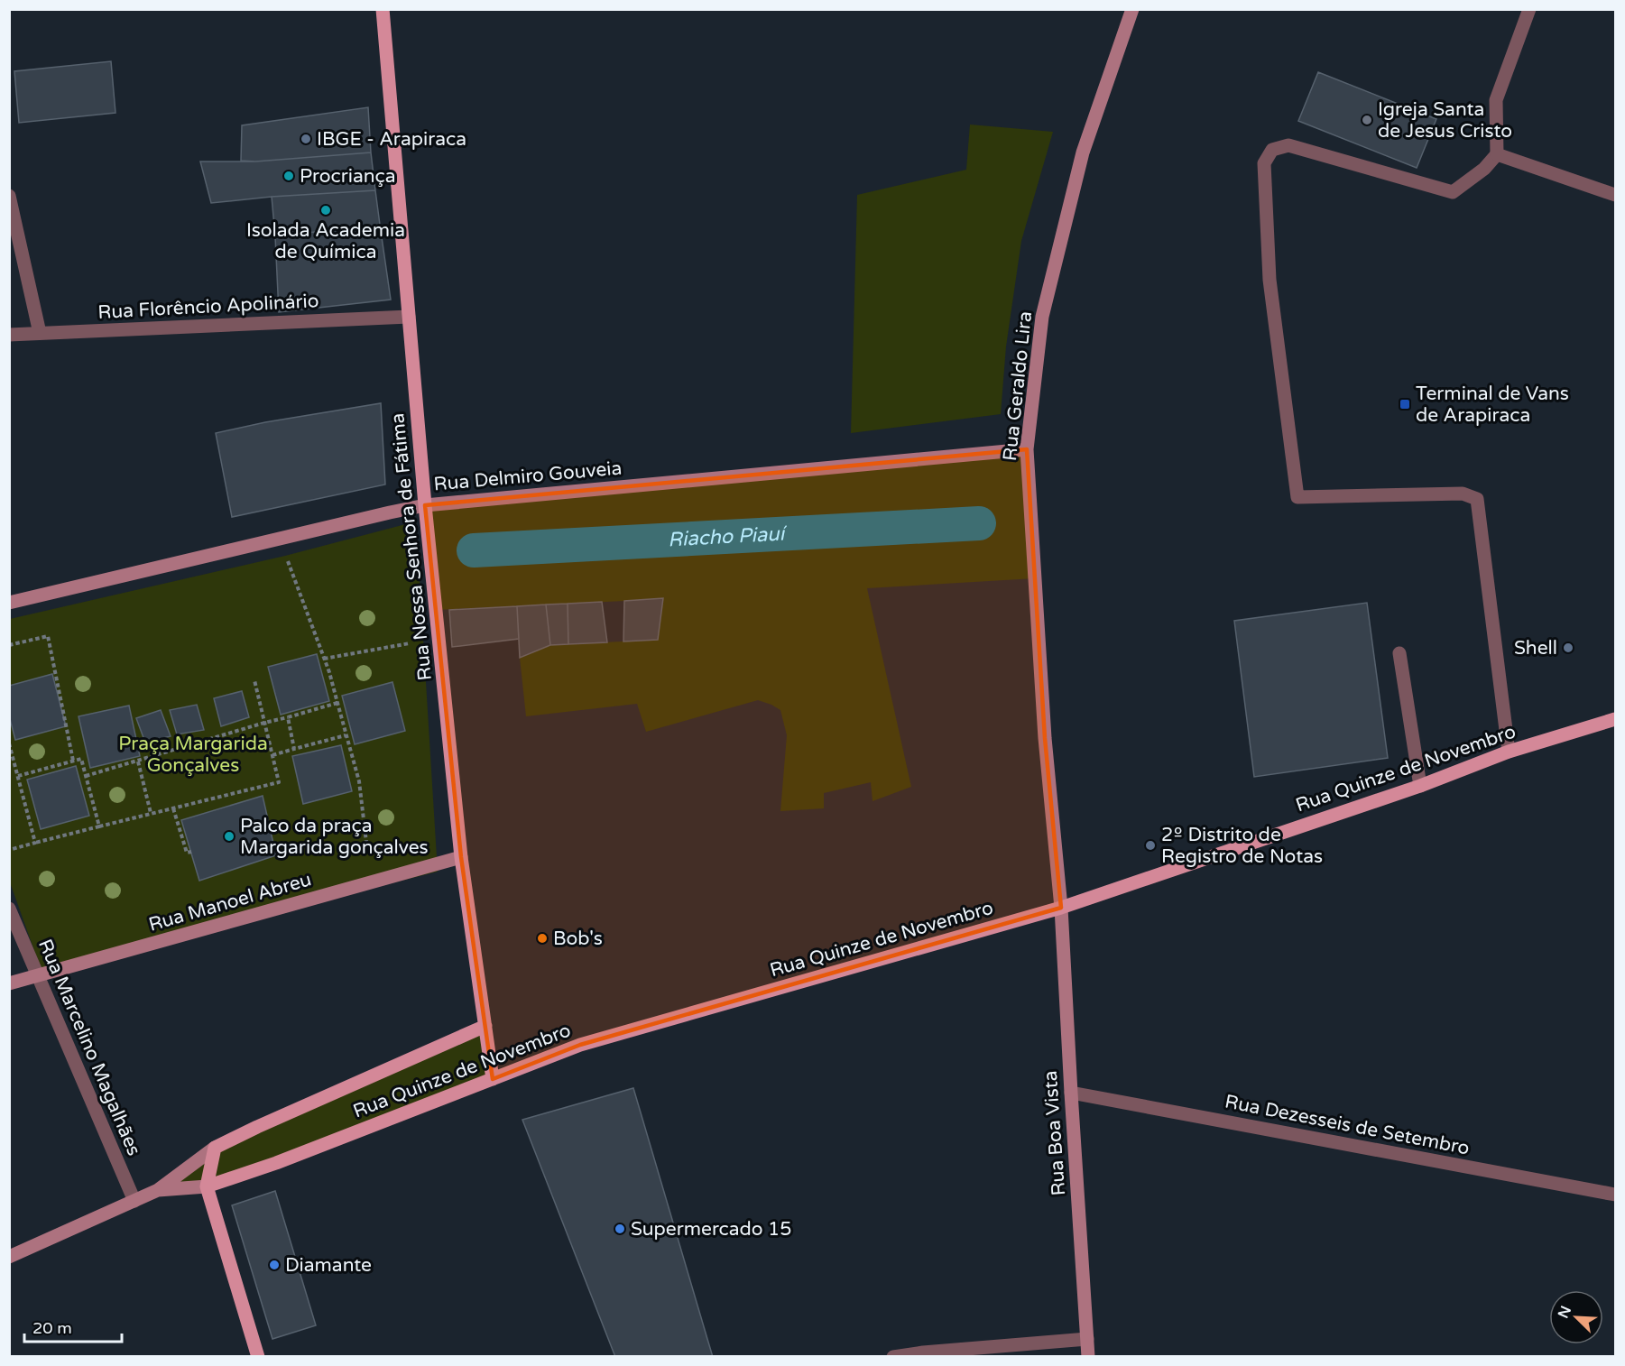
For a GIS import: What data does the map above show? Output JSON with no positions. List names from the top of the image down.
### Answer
{
  "streets": {
    "main road": ["Rua Nossa Senhora de Fátima", "Rua Quinze de Novembro"],
    "street": [
      "Rua Florêncio Apolinário",
      "Rua Geraldo Lira",
      "Rua Delmiro Gouveia",
      "Rua Manoel Abreu",
      "Rua Marcelino Magalhães",
      "Rua Dezesseis de Setembro",
      "Rua Boa Vista"
    ]
  },
  "crossings": [
    ["Rua Florêncio Apolinário", "Rua Nossa Senhora de Fátima"],
    ["Rua Geraldo Lira", "Rua Delmiro Gouveia"],
    ["Rua Geraldo Lira", "Rua Quinze de Novembro"],
    ["Rua Geraldo Lira", "Rua Boa Vista"],
    ["Rua Delmiro Gouveia", "Rua Nossa Senhora de Fátima"],
    ["Rua Nossa Senhora de Fátima", "Rua Quinze de Novembro"],
    ["Rua Nossa Senhora de Fátima", "Rua Manoel Abreu"],
    ["Rua Quinze de Novembro", "Rua Marcelino Magalhães"],
    ["Rua Quinze de Novembro", "Rua Boa Vista"],
    ["Rua Manoel Abreu", "Rua Marcelino Magalhães"],
    ["Rua Dezesseis de Setembro", "Rua Boa Vista"]
  ],
  "water": ["Riacho Piauí"],
  "parks": ["Praça Margarida Gonçalves"],
  "places": {
    "other": [
      "Igreja Santa de Jesus Cristo",
      "IBGE - Arapiraca",
      "Procriança",
      "Isolada Academia de Química",
      "Shell",
      "Palco da praça Margarida gonçalves",
      "2º Distrito de Registro de Notas",
      "Bob's",
      "Supermercado 15",
      "Diamante"
    ],
    "transit": ["Terminal de Vans de Arapiraca"]
  },
  "scale_bar": "20 m",
  "north": "top left"
}
